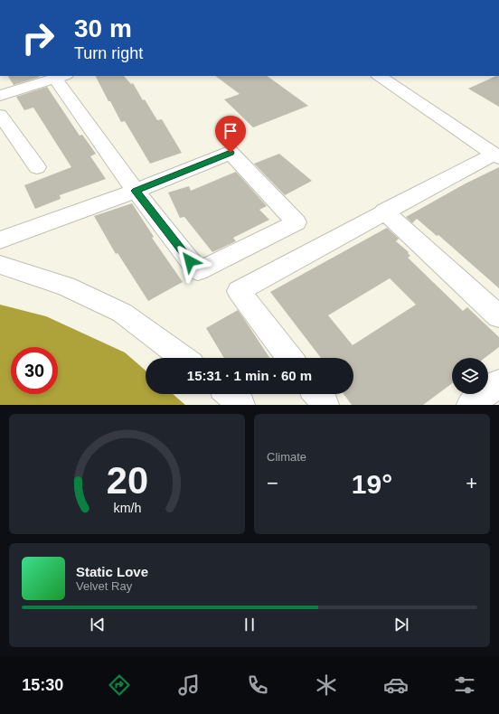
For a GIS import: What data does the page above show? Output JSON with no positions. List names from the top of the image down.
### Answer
{
  "page": {
    "turn": ["30 m", "Turn right"],
    "limit": "30",
    "trip": "15:31 · 1 min · 60 m",
    "tile": "Climate",
    "heat": ["−", "19°", "+"],
    "song": ["Static Love", "Velvet Ray"],
    "tabs": "15:30",
    "gauge": ["20", "km/h"]
  }
}
